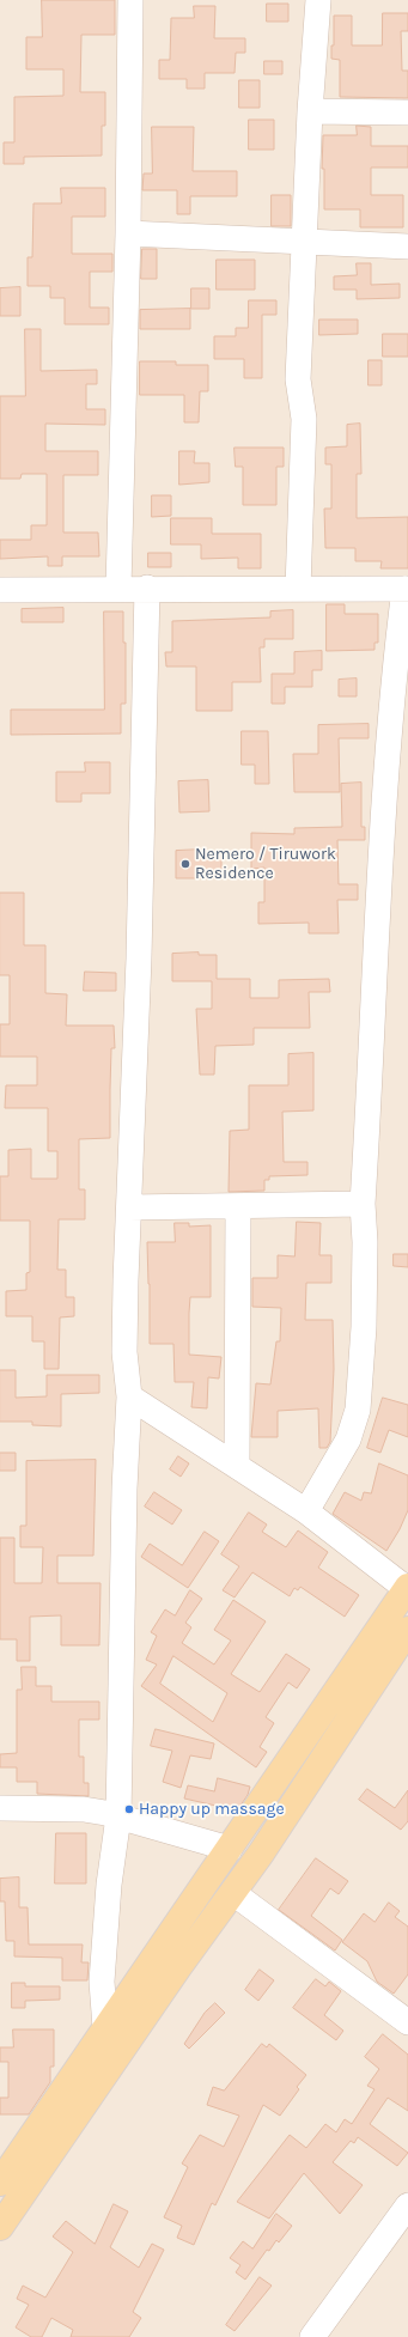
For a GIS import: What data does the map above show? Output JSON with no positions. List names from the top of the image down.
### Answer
{
  "places": ["Nemero / Tiruwork Residence", "Happy up massage"]
}
